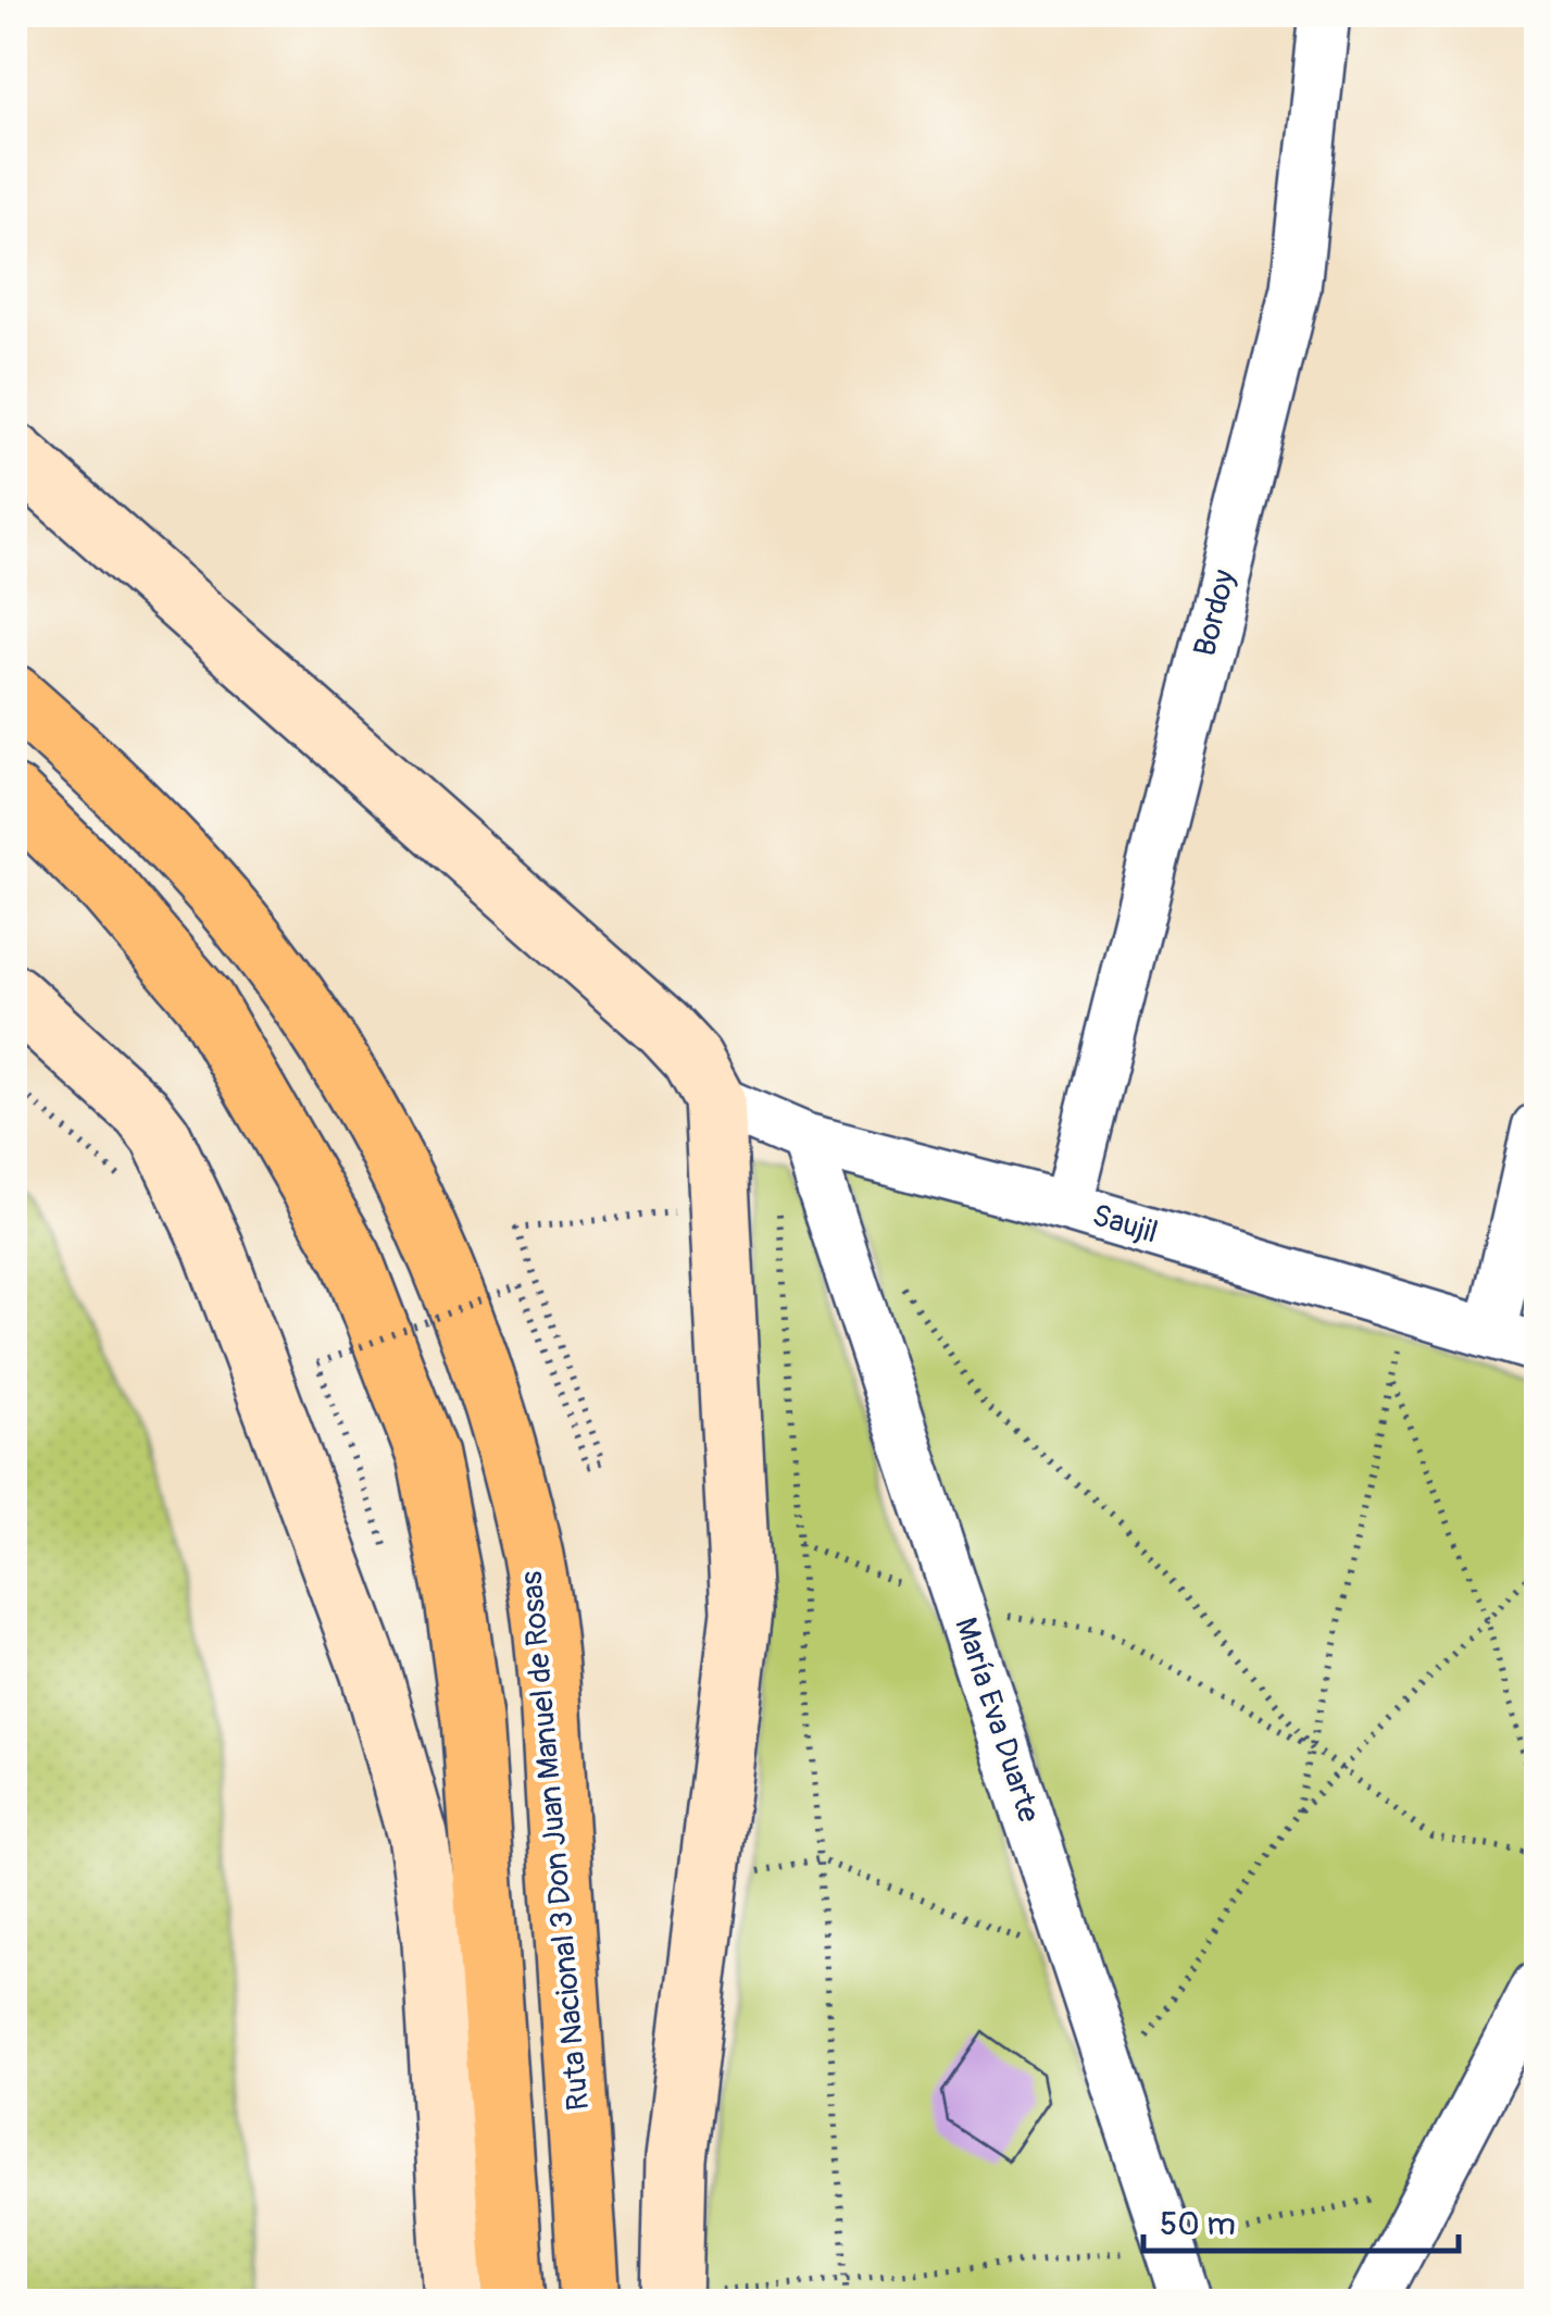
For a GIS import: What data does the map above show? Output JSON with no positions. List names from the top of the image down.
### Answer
{
  "streets": {
    "highway": ["Ruta Nacional 3 Don Juan Manuel de Rosas"],
    "street": ["Bordoy", "Saujil", "María Eva Duarte"]
  },
  "crossings": [
    ["Bordoy", "Saujil"],
    ["Saujil", "María Eva Duarte"]
  ],
  "scale_bar": "50 m"
}
